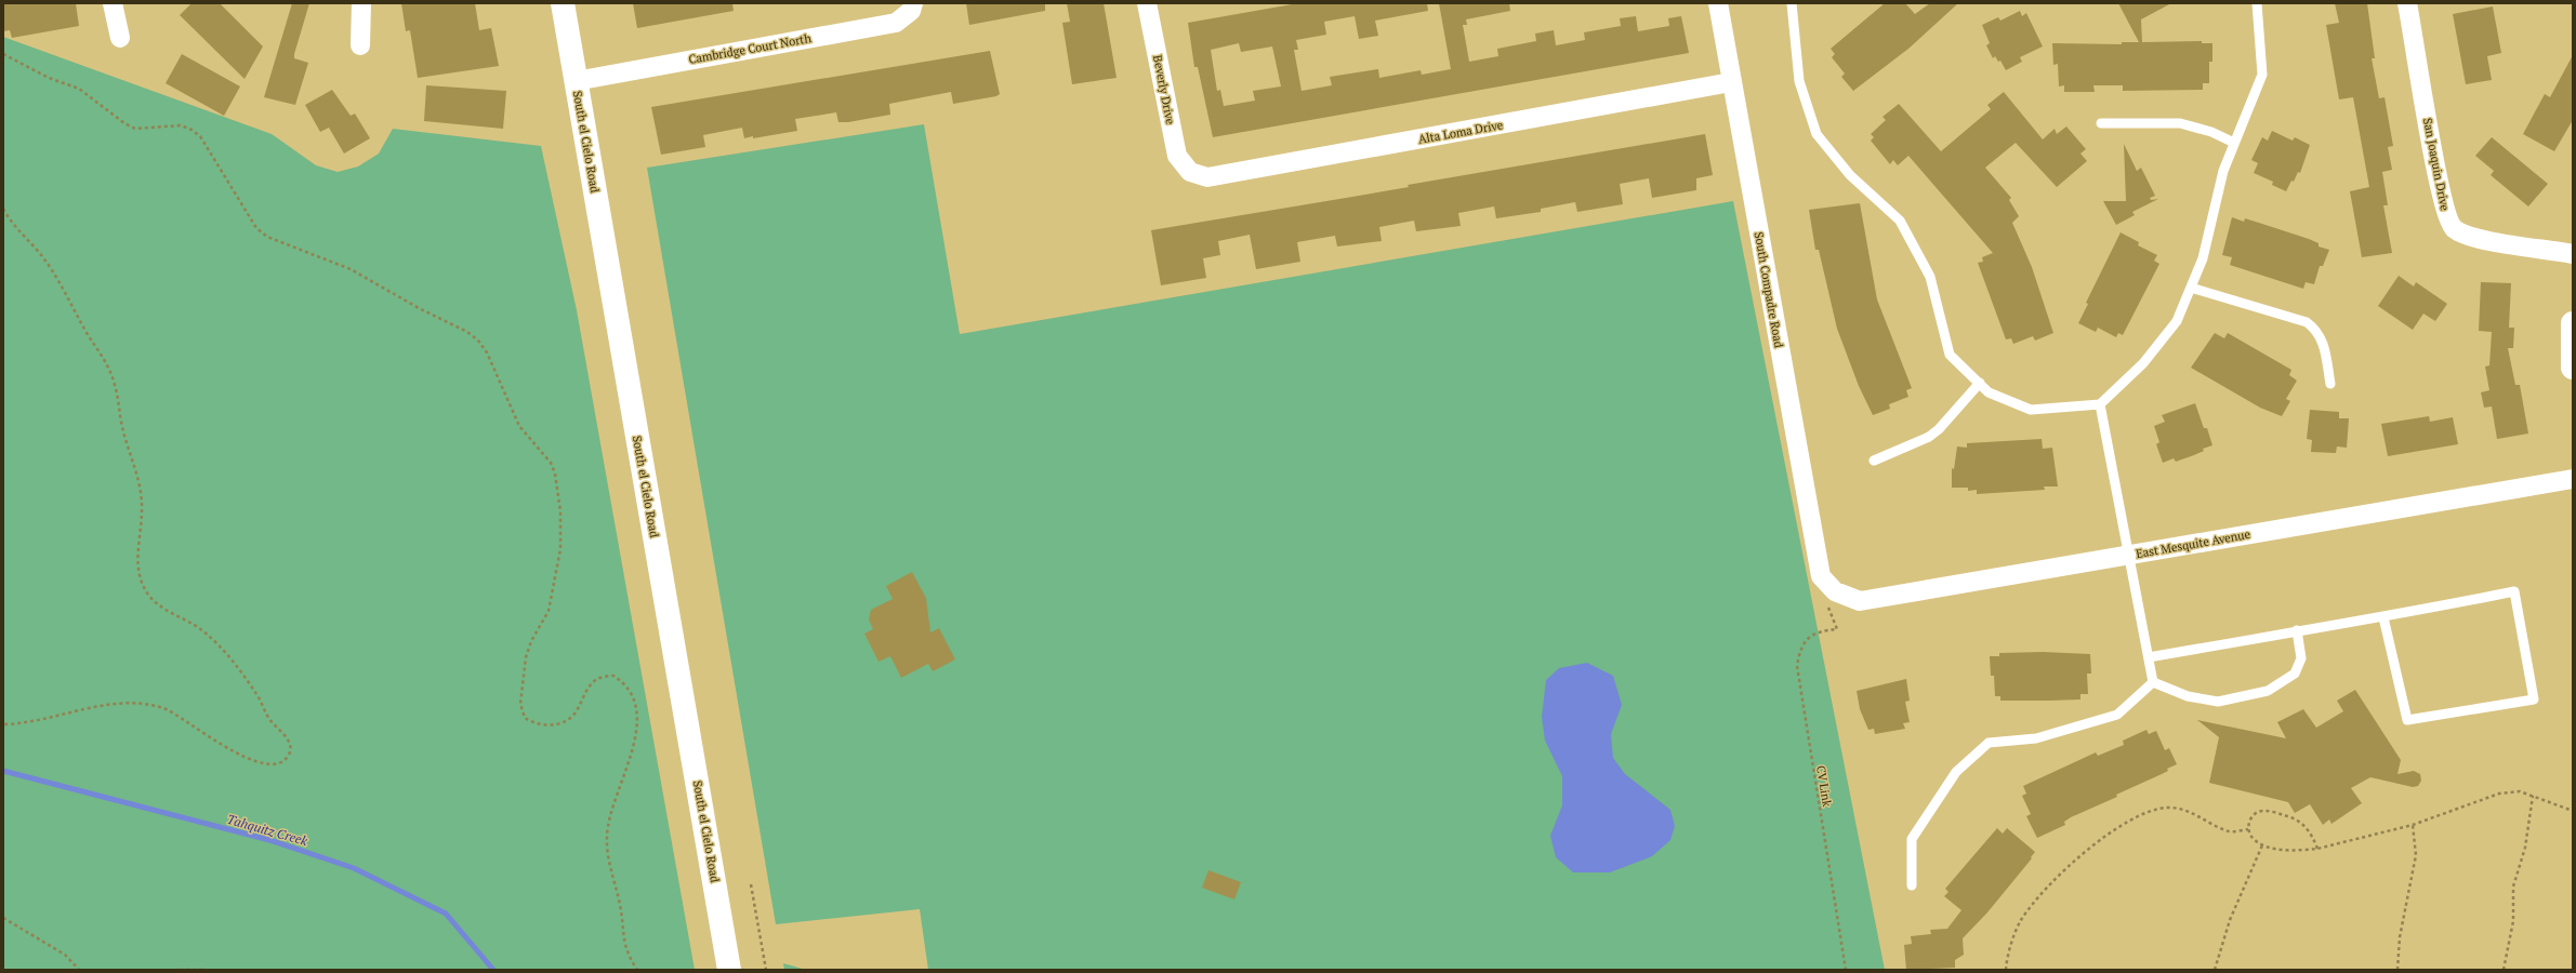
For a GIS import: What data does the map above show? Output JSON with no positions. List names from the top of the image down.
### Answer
{
  "streets": {
    "street": [
      "Cambridge Court North",
      "Beverly Drive",
      "Alta Loma Drive",
      "South el Cielo Road",
      "San Joaquin Drive",
      "South Compadre Road",
      "East Mesquite Avenue"
    ],
    "path": ["CV Link"]
  },
  "crossings": [
    ["Cambridge Court North", "South el Cielo Road"],
    ["Beverly Drive", "Alta Loma Drive"],
    ["Alta Loma Drive", "South Compadre Road"],
    ["South Compadre Road", "East Mesquite Avenue"]
  ],
  "water": ["Tahquitz Creek"]
}
